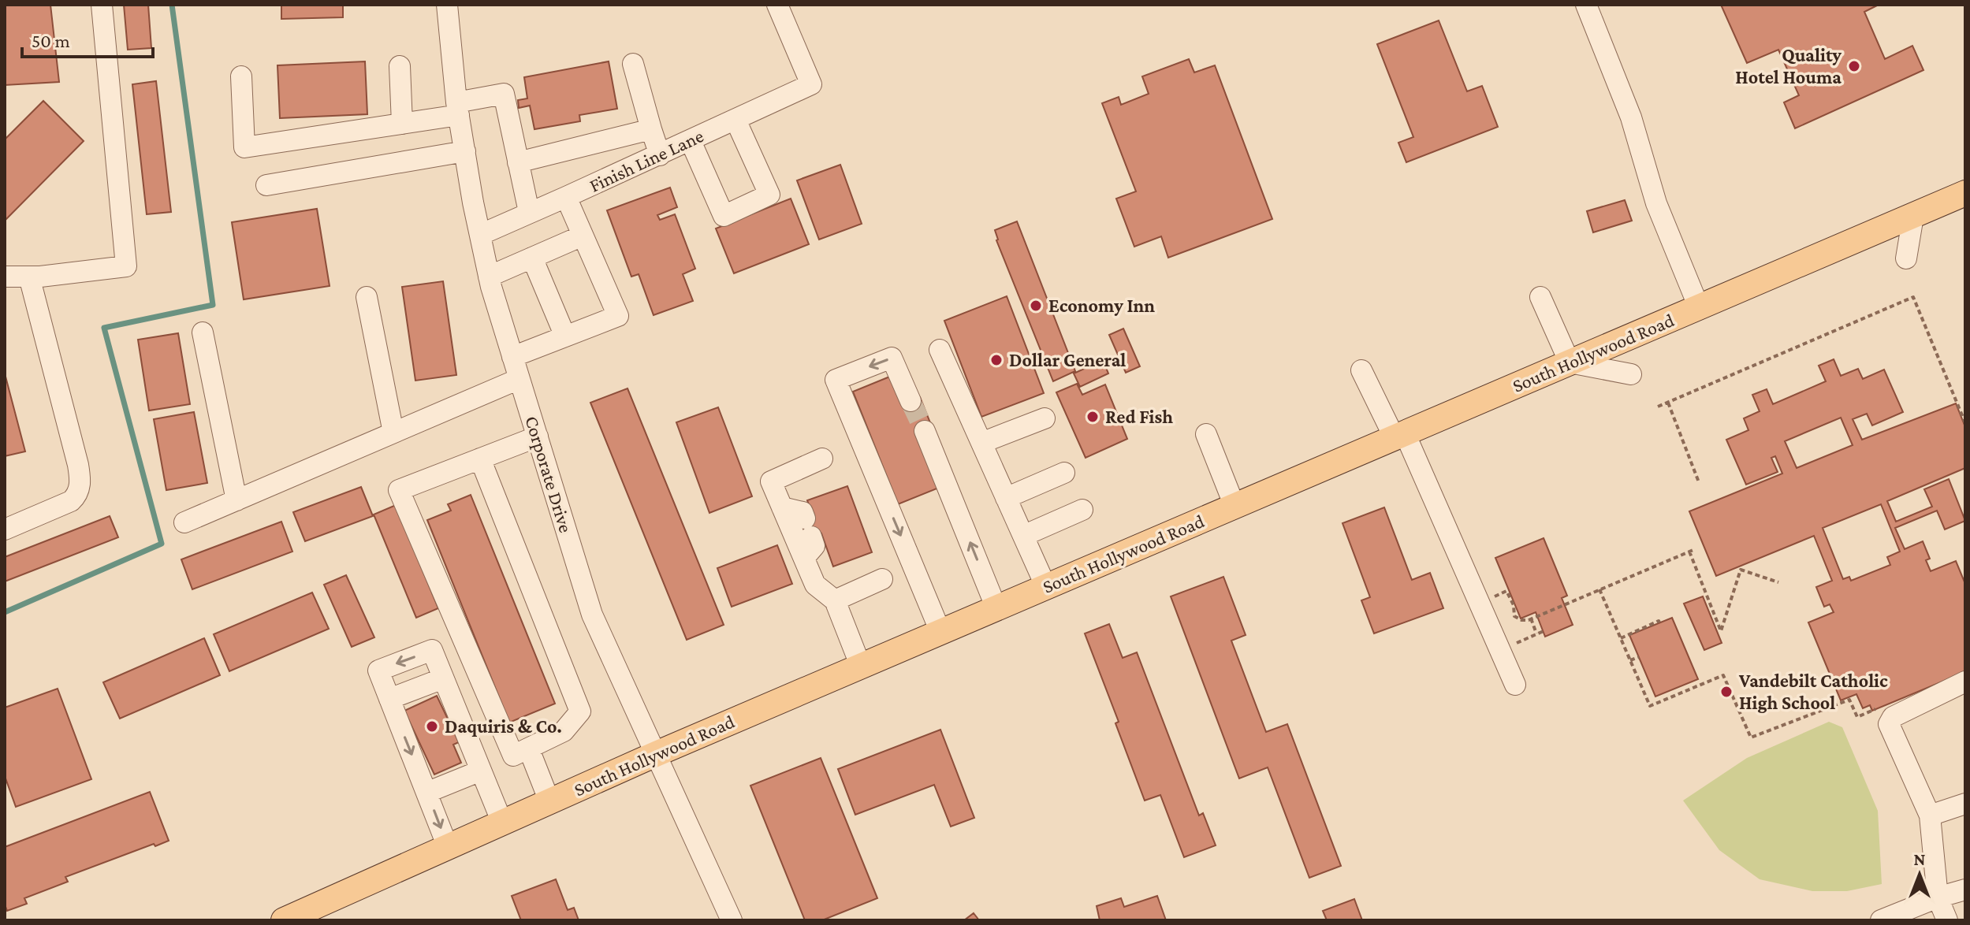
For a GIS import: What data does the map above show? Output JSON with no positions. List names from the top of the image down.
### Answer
{
  "streets": {
    "main road": ["South Hollywood Road"],
    "street": ["Finish Line Lane", "Corporate Drive"]
  },
  "crossings": [
    ["Finish Line Lane", "Corporate Drive"],
    ["South Hollywood Road", "Corporate Drive"]
  ],
  "places": [
    "Quality Hotel Houma",
    "Economy Inn",
    "Dollar General",
    "Red Fish",
    "Vandebilt Catholic High School",
    "Daquiris & Co."
  ],
  "scale_bar": "50 m",
  "north": "top"
}
